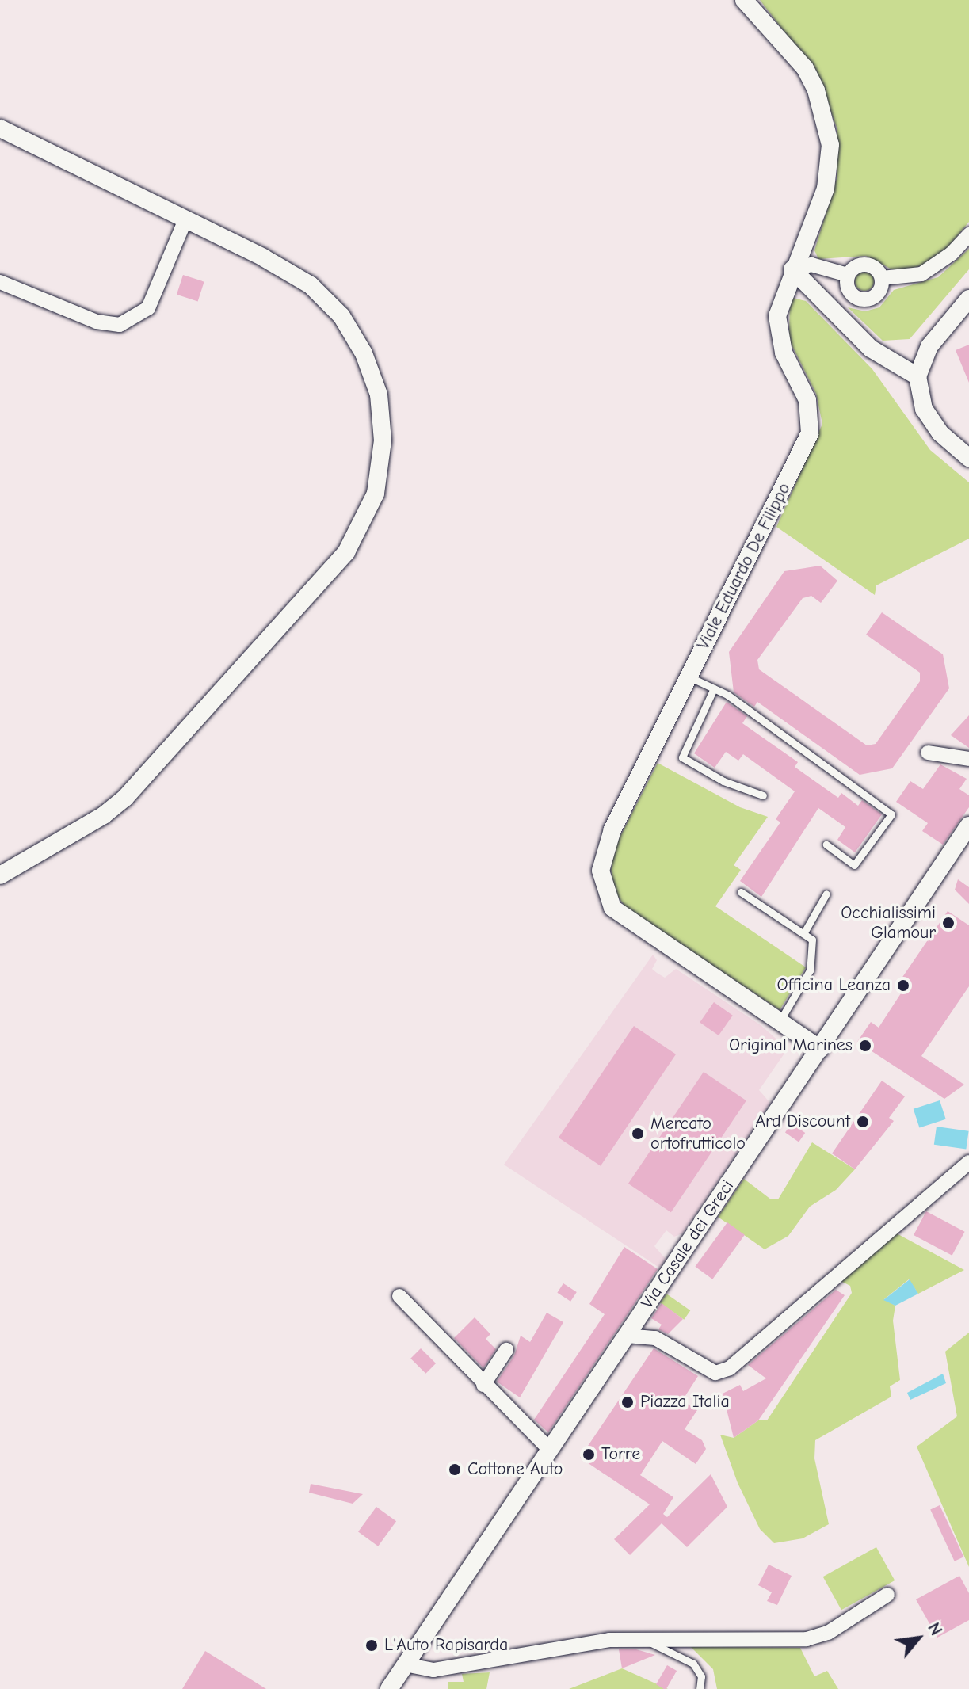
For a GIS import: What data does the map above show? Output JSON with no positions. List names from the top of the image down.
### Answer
{
  "streets": {
    "street": ["Viale Eduardo De Filippo", "Via Casale dei Greci"]
  },
  "crossings": [
    ["Viale Eduardo De Filippo", "Via Casale dei Greci"]
  ],
  "places": [
    "Occhialissimi Glamour",
    "Officina Leanza",
    "Original Marines",
    "Ard Discount",
    "Mercato ortofrutticolo",
    "Piazza Italia",
    "Torre",
    "Cottone Auto",
    "L'Auto Rapisarda"
  ],
  "north": "top right"
}
